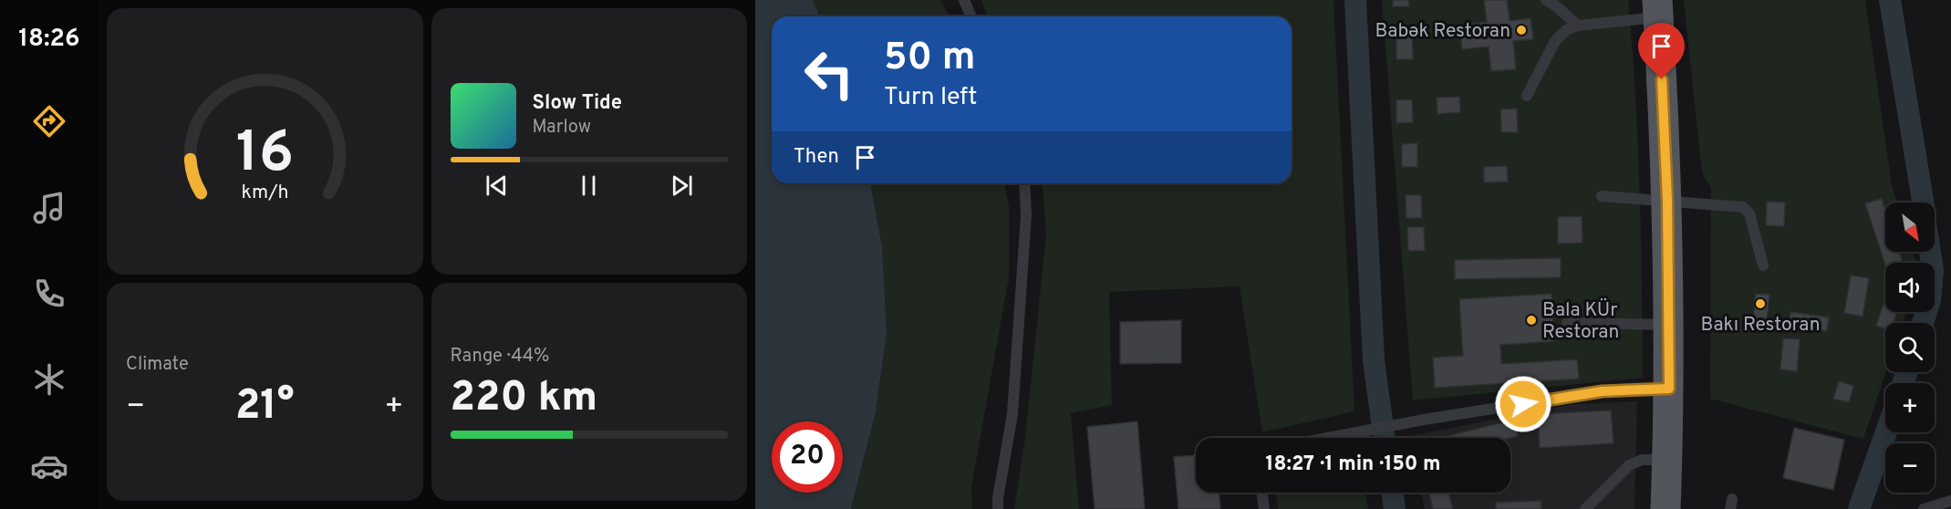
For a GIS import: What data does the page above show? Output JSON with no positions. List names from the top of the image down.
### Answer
{
  "places": ["Babək Restoran", "Bakı Restoran", "Bala KÜr Restoran"],
  "north": "bottom right",
  "page": {
    "tabs": "18:26",
    "turn": ["50 m", "Turn left"],
    "song": ["Slow Tide", "Marlow"],
    "then": "Then",
    "map_buttons": ["+", "−"],
    "tile": [
      "Climate",
      ["Range · 44%", "220 km"]
    ],
    "heat": ["−", "21°", "+"],
    "limit": "20",
    "trip": "18:27 · 1 min · 150 m",
    "gauge": ["16", "km/h"]
  }
}
